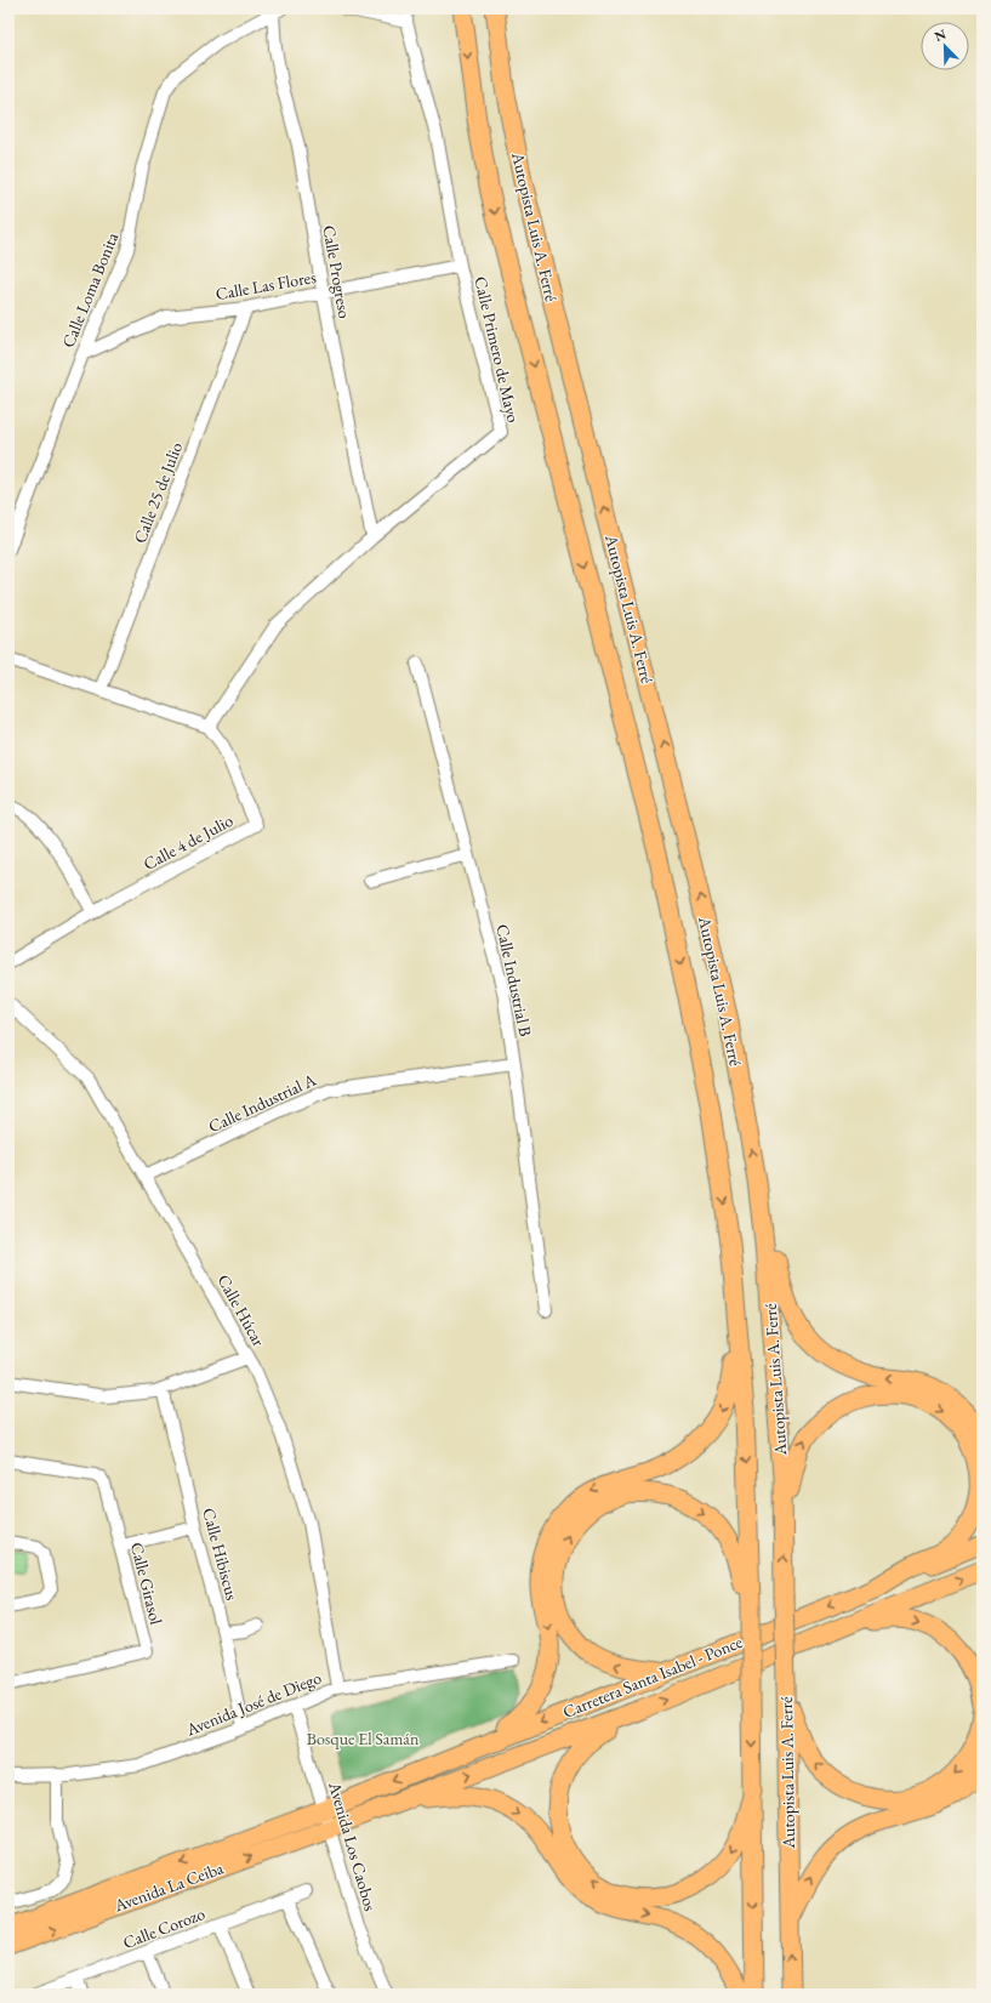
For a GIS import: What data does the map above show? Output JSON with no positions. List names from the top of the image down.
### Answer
{
  "streets": {
    "highway": ["Autopista Luis A. Ferré", "Carretera Santa Isabel - Ponce", "Avenida La Ceiba"],
    "street": [
      "Calle Progreso",
      "Calle Las Flores",
      "Calle Loma Bonita",
      "Calle Primero de Mayo",
      "Calle 25 de Julio",
      "Calle 4 de Julio",
      "Calle Industrial B",
      "Calle Industrial A",
      "Calle Húcar",
      "Calle Hibiscus",
      "Calle Girasol",
      "Avenida José de Diego",
      "Avenida Los Caobos",
      "Calle Corozo"
    ]
  },
  "crossings": [
    ["Calle Progreso", "Calle Las Flores"],
    ["Calle Progreso", "Calle Loma Bonita"],
    ["Calle Progreso", "Calle Primero de Mayo"],
    ["Calle Las Flores", "Calle Loma Bonita"],
    ["Calle Las Flores", "Calle Primero de Mayo"],
    ["Calle Las Flores", "Calle 25 de Julio"],
    ["Calle Primero de Mayo", "Calle 4 de Julio"],
    ["Calle Industrial B", "Calle Industrial A"],
    ["Calle Industrial A", "Calle Húcar"],
    ["Calle Húcar", "Avenida José de Diego"],
    ["Calle Hibiscus", "Avenida José de Diego"],
    ["Carretera Santa Isabel - Ponce", "Avenida Los Caobos"],
    ["Carretera Santa Isabel - Ponce", "Avenida La Ceiba"],
    ["Avenida José de Diego", "Avenida Los Caobos"],
    ["Avenida Los Caobos", "Avenida La Ceiba"]
  ],
  "parks": ["Bosque El Samán"],
  "north": "top left"
}
